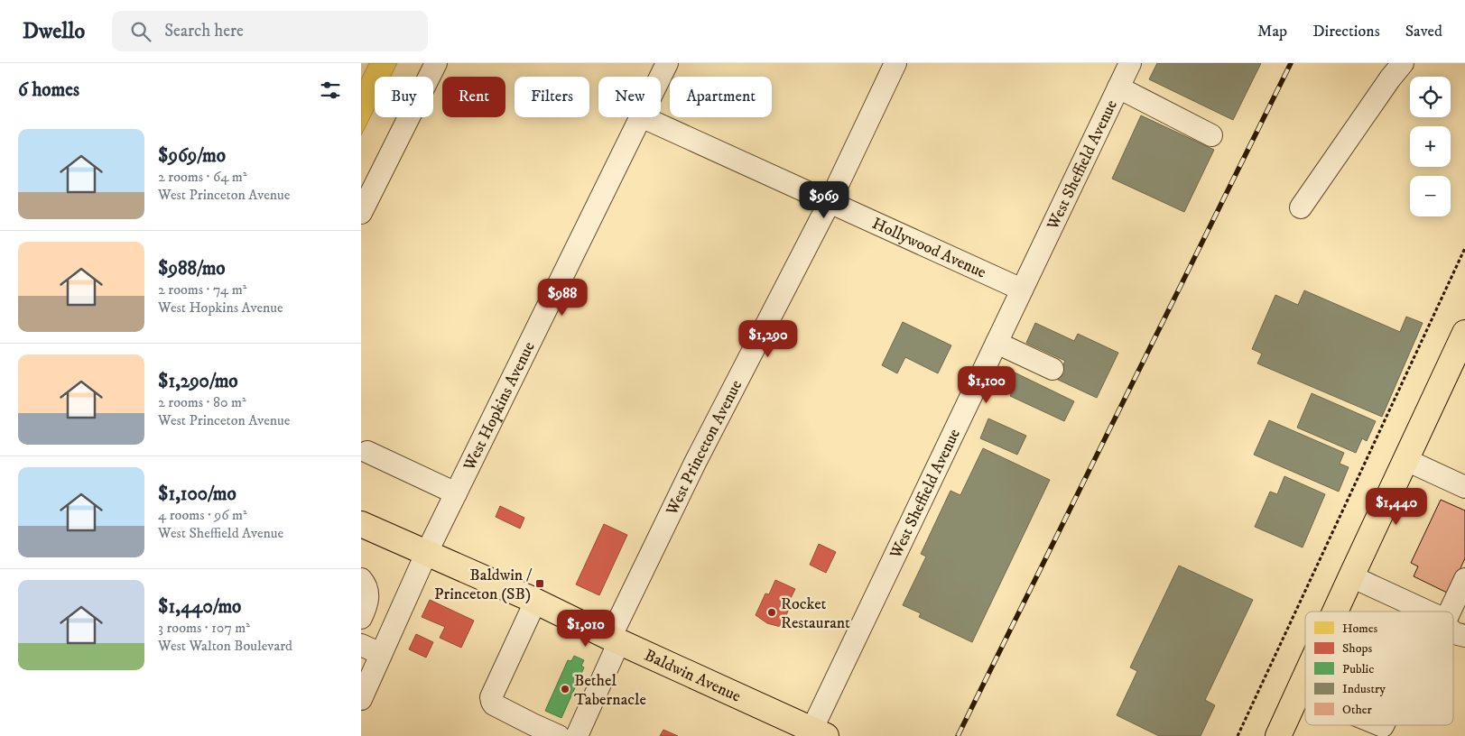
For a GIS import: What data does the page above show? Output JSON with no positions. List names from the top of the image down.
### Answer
{
  "streets": {
    "main road": ["Baldwin Avenue"],
    "street": [
      "West Sheffield Avenue",
      "Hollywood Avenue",
      "West Hopkins Avenue",
      "West Princeton Avenue"
    ]
  },
  "crossings": [
    ["West Sheffield Avenue", "Hollywood Avenue"],
    ["West Sheffield Avenue", "Baldwin Avenue"],
    ["Hollywood Avenue", "West Princeton Avenue"],
    ["West Hopkins Avenue", "Baldwin Avenue"],
    ["West Princeton Avenue", "Baldwin Avenue"]
  ],
  "places": {
    "transit": ["Baldwin / Princeton (SB)"],
    "other": ["Rocket Restaurant", "Bethel Tabernacle"]
  },
  "legend": [
    "Homes",
    "Shops",
    "Public",
    "Industry",
    "Other"
  ],
  "page": {
    "header": "Dwello",
    "search": "Search here",
    "nav": ["Map", "Directions", "Saved"],
    "heading": "6 homes",
    "map_buttons": ["+", "−"],
    "chip": [
      "Buy",
      "Rent",
      "Filters",
      "New",
      "Apartment"
    ],
    "list": [
      {
        "name": "$969/mo",
        "note": "2 rooms · 64 m² · West Princeton Avenue"
      },
      {
        "name": "$988/mo",
        "note": "2 rooms · 74 m² · West Hopkins Avenue"
      },
      {
        "name": "$1,290/mo",
        "note": "2 rooms · 80 m² · West Princeton Avenue"
      },
      {
        "name": "$1,100/mo",
        "note": "4 rooms · 96 m² · West Sheffield Avenue"
      },
      {
        "name": "$1,440/mo",
        "note": "3 rooms · 107 m² · West Walton Boulevard"
      }
    ],
    "price": [
      "$969",
      "$988",
      "$1,290",
      "$1,100",
      "$1,440",
      "$1,010"
    ]
  }
}
